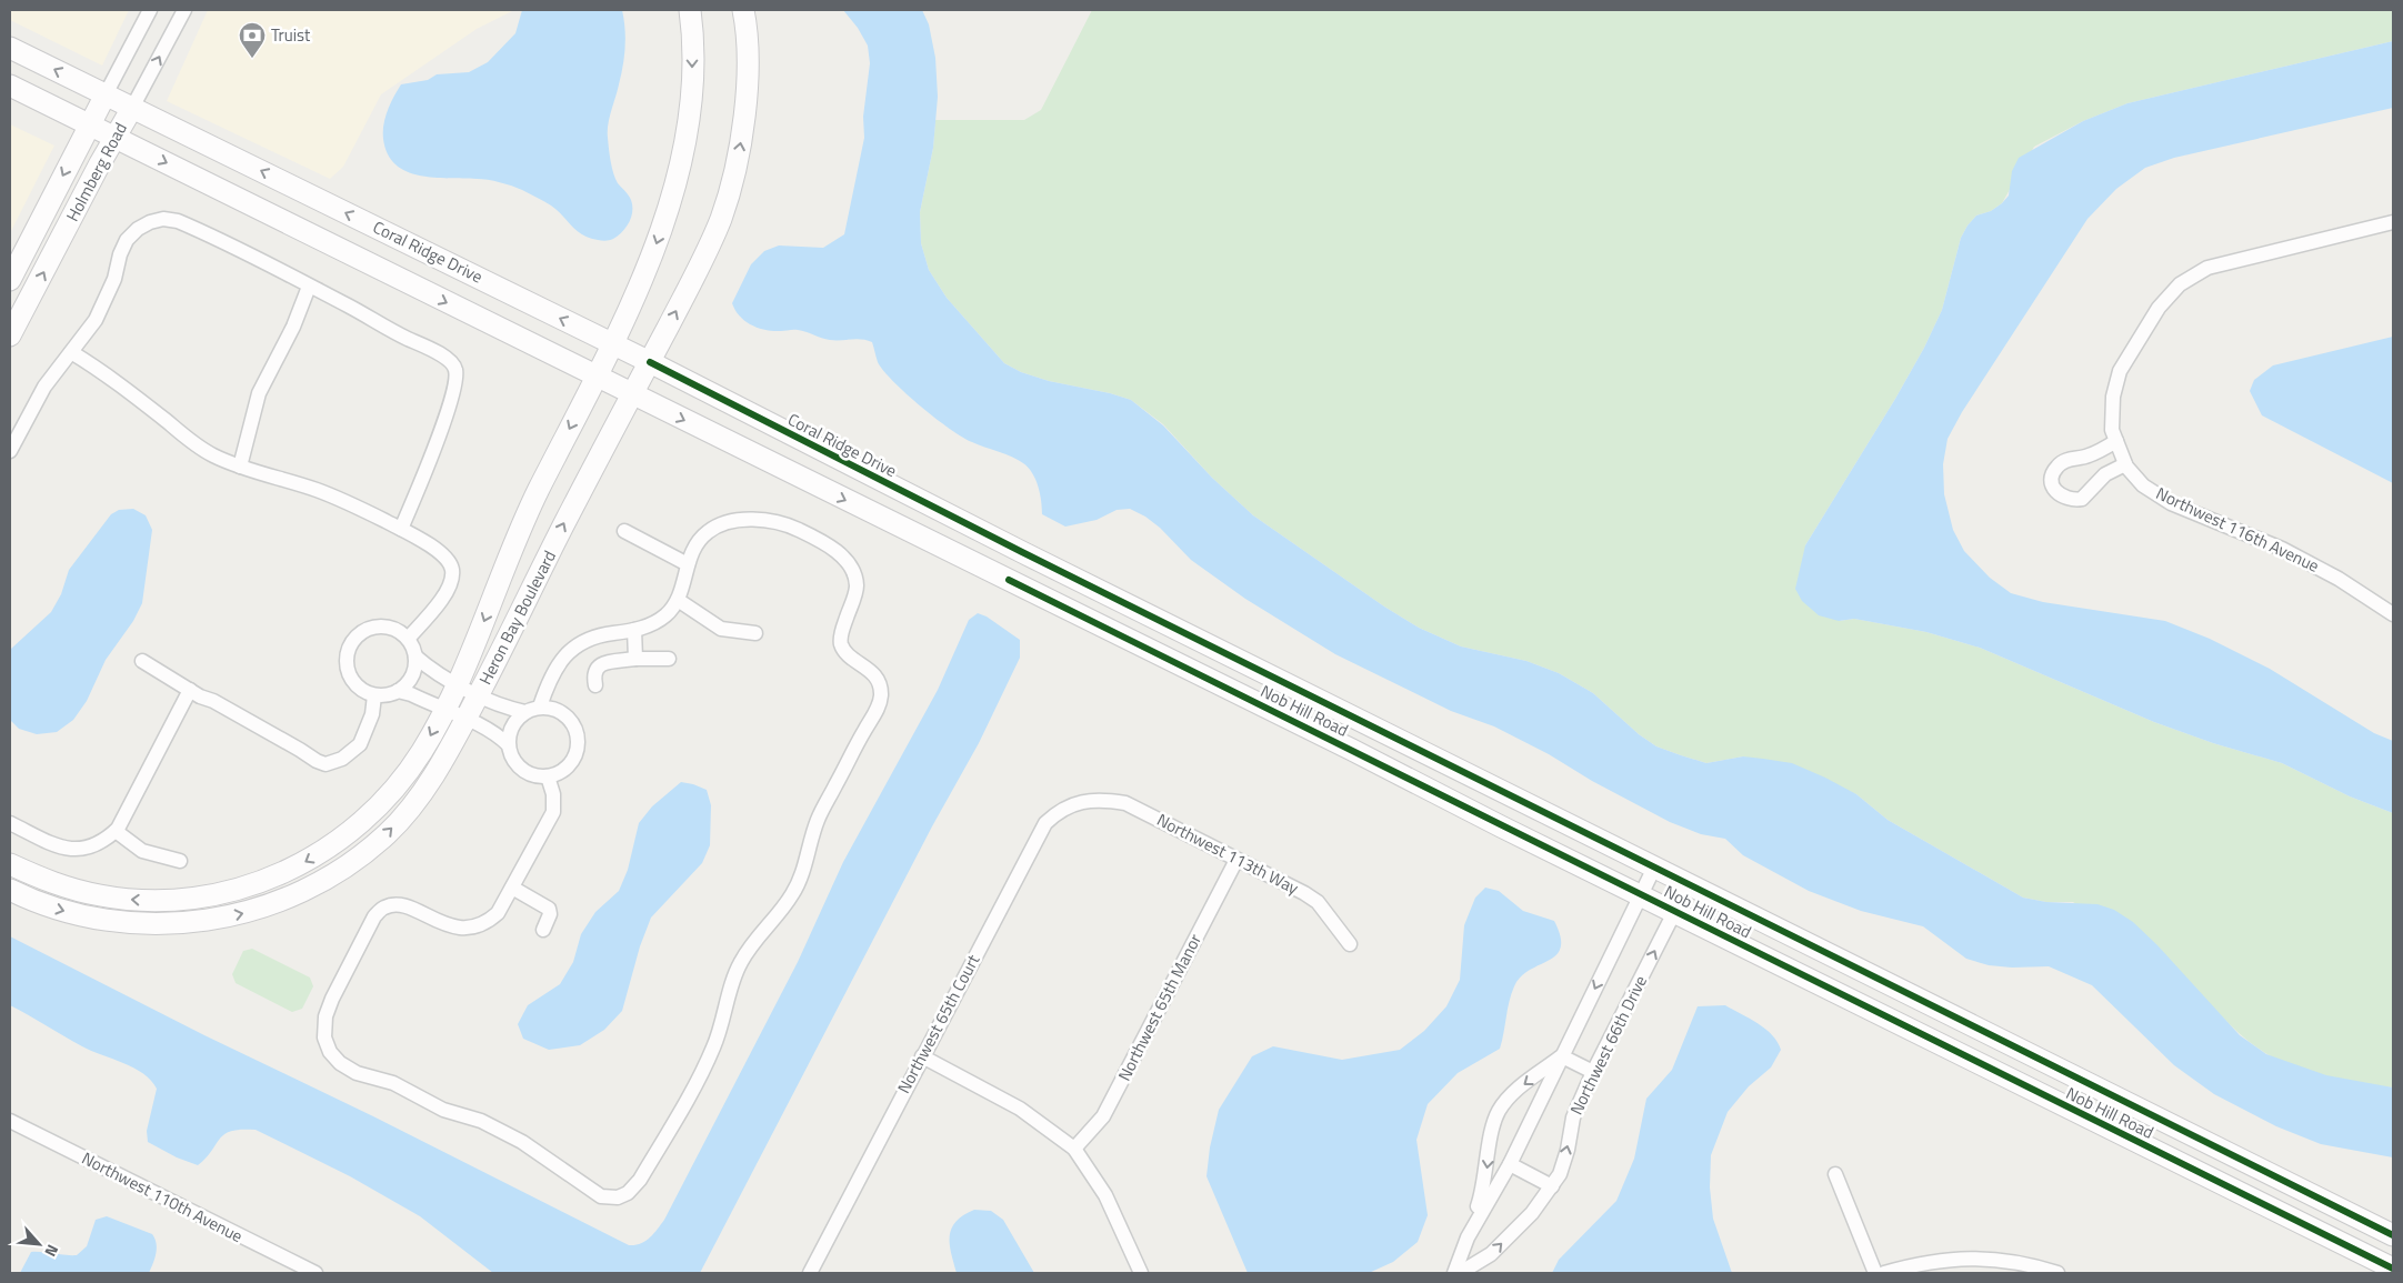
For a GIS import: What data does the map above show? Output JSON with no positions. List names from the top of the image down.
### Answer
{
  "streets": {
    "main road": [
      "Holmberg Road",
      "Coral Ridge Drive",
      "Heron Bay Boulevard",
      "Nob Hill Road"
    ],
    "street": [
      "Northwest 116th Avenue",
      "Northwest 113th Way",
      "Northwest 65th Manor",
      "Northwest 65th Court",
      "Northwest 66th Drive",
      "Northwest 110th Avenue"
    ]
  },
  "crossings": [
    ["Holmberg Road", "Coral Ridge Drive"],
    ["Coral Ridge Drive", "Heron Bay Boulevard"],
    ["Coral Ridge Drive", "Nob Hill Road"],
    ["Heron Bay Boulevard", "Nob Hill Road"],
    ["Nob Hill Road", "Northwest 66th Drive"],
    ["Northwest 113th Way", "Northwest 65th Manor"],
    ["Northwest 113th Way", "Northwest 65th Court"]
  ],
  "places": {
    "bank": ["Truist"]
  },
  "north": "bottom right"
}
